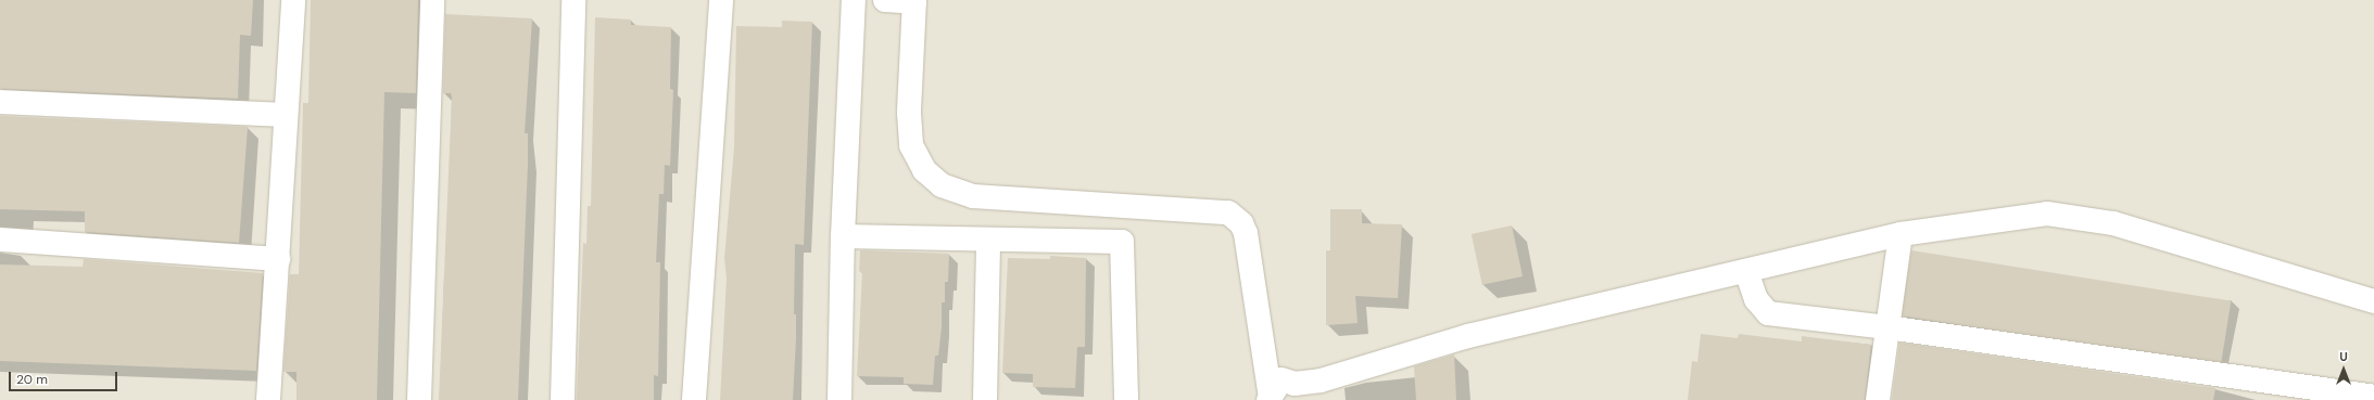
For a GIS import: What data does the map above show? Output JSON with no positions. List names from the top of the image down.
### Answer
{
  "scale_bar": "20 m",
  "north": "top"
}
